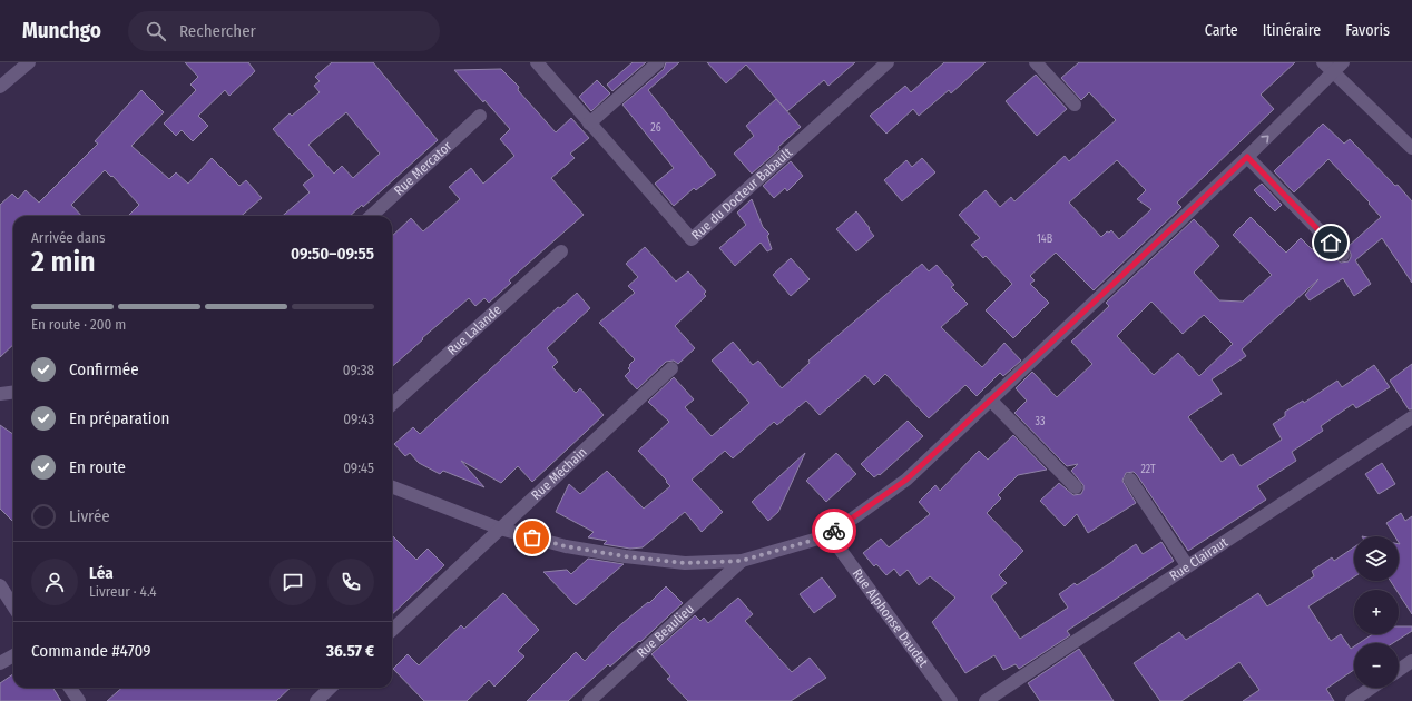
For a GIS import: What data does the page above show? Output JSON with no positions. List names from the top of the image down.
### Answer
{
  "streets": {
    "street": [
      "Rue Mercator",
      "Rue du Docteur Babault",
      "Rue Lalande",
      "Rue Méchain",
      "Rue Clairaut",
      "Rue Alphonse Daudet",
      "Rue Beaulieu"
    ]
  },
  "house_numbers": [
    "26",
    "14B",
    "33",
    "22T"
  ],
  "page": {
    "header": "Munchgo",
    "search": "Rechercher",
    "nav": ["Carte", "Itinéraire", "Favoris"],
    "heading": ["2 min", "Arrivée dans", "09:50–09:55"],
    "panel": [
      "Léa",
      "Livreur · 4.4",
      "Commande #4709",
      "36.57 €"
    ],
    "bar": "En route · 200 m",
    "list": [
      ["Confirmée", "09:38"],
      ["En préparation", "09:43"],
      ["En route", "09:45"],
      "Livrée"
    ],
    "map_buttons": ["+", "−"]
  }
}
